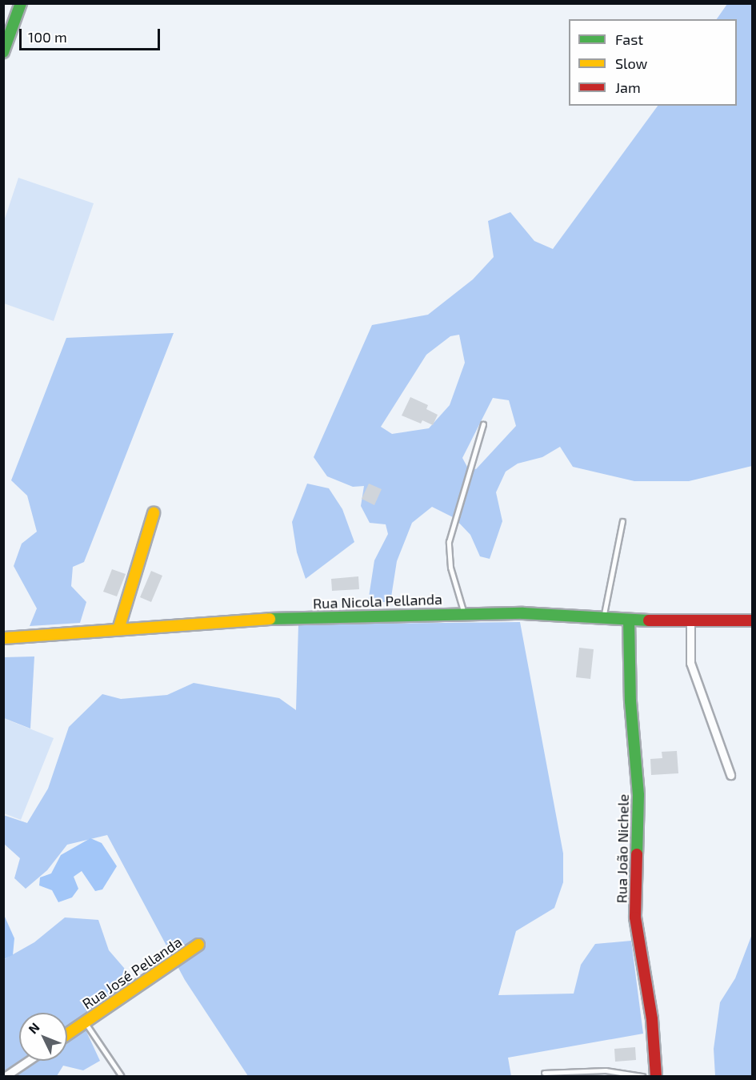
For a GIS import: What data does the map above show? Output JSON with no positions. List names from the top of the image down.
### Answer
{
  "streets": {
    "main road": ["Rua Nicola Pellanda", "Rua João Nichele", "Rua José Pellanda"]
  },
  "crossings": [
    ["Rua Nicola Pellanda", "Rua João Nichele"]
  ],
  "legend": ["Fast", "Slow", "Jam"],
  "scale_bar": "100 m",
  "north": "top left"
}
